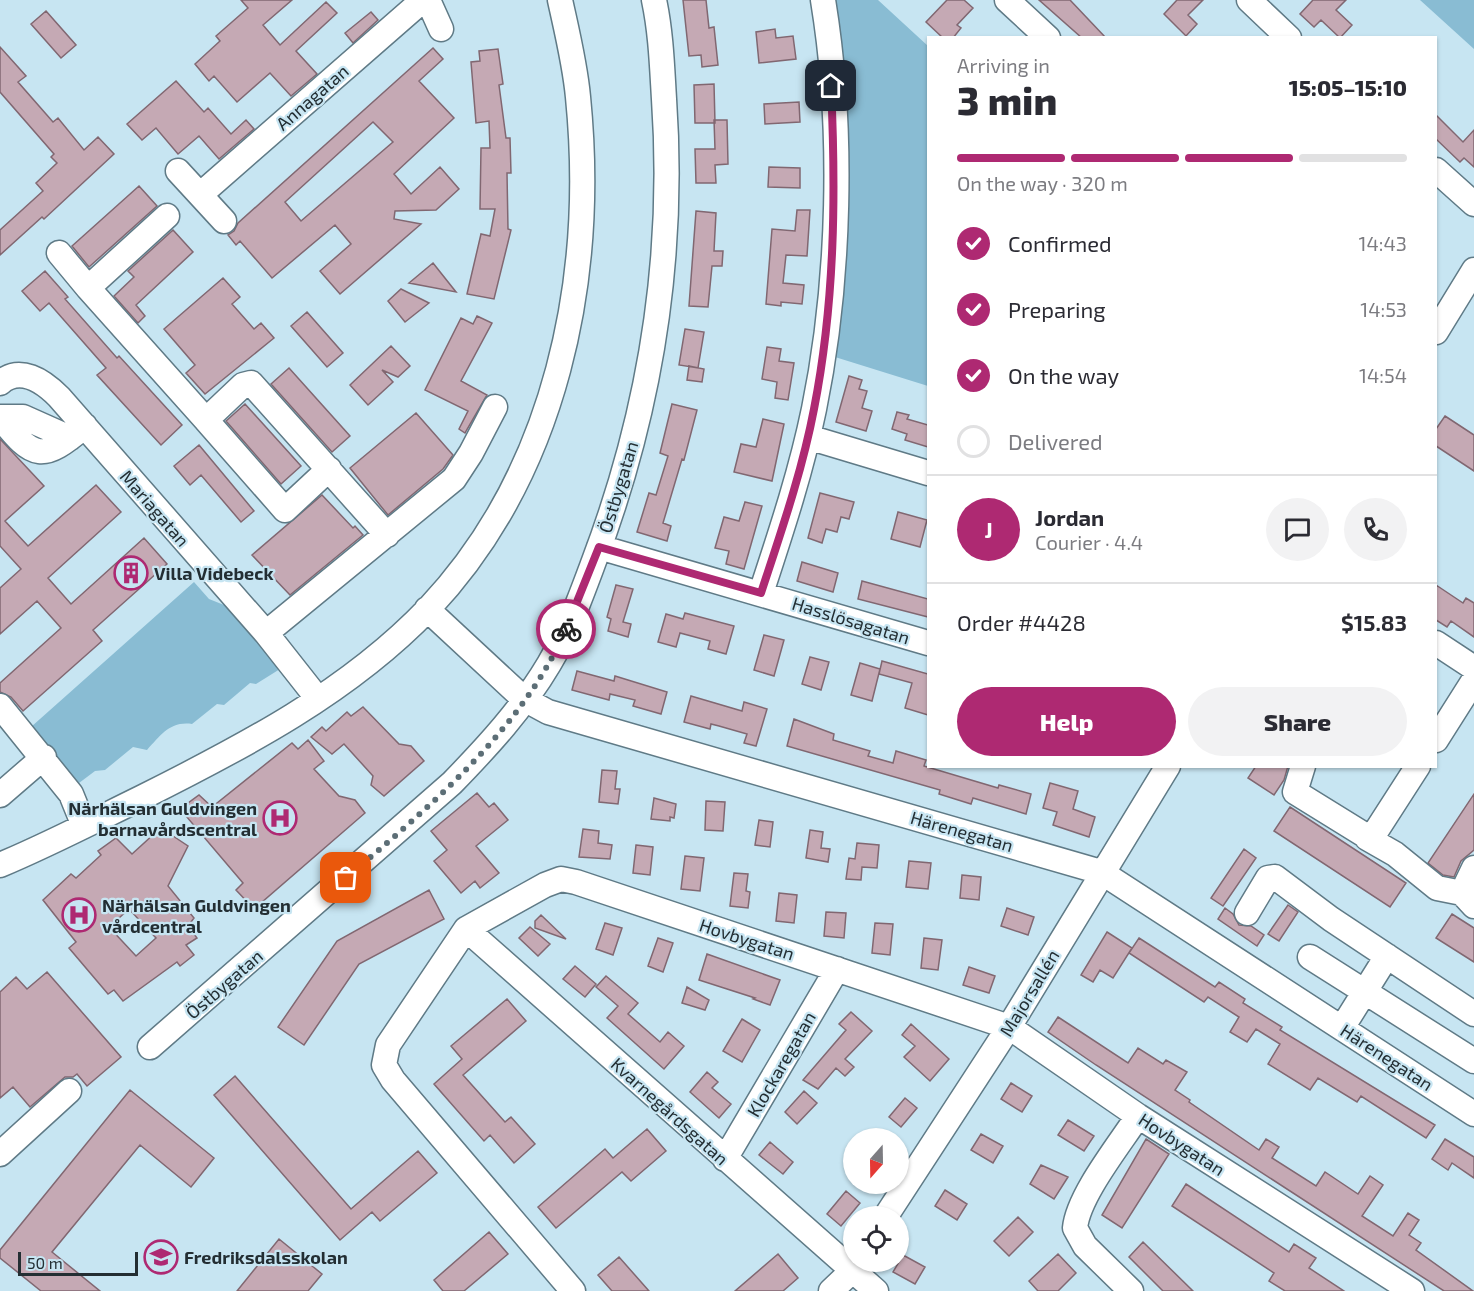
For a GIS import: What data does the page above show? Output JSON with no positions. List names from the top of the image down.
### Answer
{
  "streets": {
    "street": [
      "Annagatan",
      "Östbygatan",
      "Mariagatan",
      "Hasslösagatan",
      "Härenegatan",
      "Hovbygatan",
      "Majorsallén",
      "Klockaregatan",
      "Kvarnegårdsgatan"
    ]
  },
  "crossings": [
    ["Östbygatan", "Hasslösagatan"],
    ["Östbygatan", "Härenegatan"],
    ["Härenegatan", "Majorsallén"],
    ["Hovbygatan", "Majorsallén"],
    ["Hovbygatan", "Klockaregatan"],
    ["Hovbygatan", "Kvarnegårdsgatan"],
    ["Klockaregatan", "Kvarnegårdsgatan"]
  ],
  "places": {
    "building": ["Villa Videbeck"],
    "hospital": ["Närhälsan Guldvingen barnavårdscentral", "Närhälsan Guldvingen vårdcentral"],
    "school or university": ["Fredriksdalsskolan"]
  },
  "scale_bar": "50 m",
  "north": "bottom",
  "page": {
    "heading": ["3 min", "Arriving in", "15:05–15:10"],
    "panel": [
      "Jordan",
      "Courier · 4.4",
      "Order #4428",
      "$15.83"
    ],
    "bar": "On the way · 320 m",
    "list": [
      ["Confirmed", "14:43"],
      ["Preparing", "14:53"],
      ["On the way", "14:54"],
      "Delivered"
    ],
    "round": "J",
    "buttons": ["Help", "Share"],
    "scale": "50 m"
  }
}
